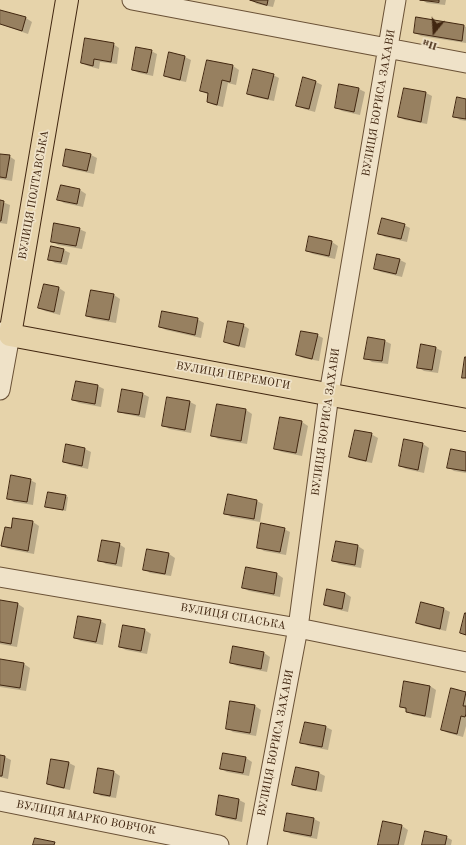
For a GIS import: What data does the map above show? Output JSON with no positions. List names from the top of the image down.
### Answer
{
  "streets": {
    "main road": ["ВУЛИЦЯ ПОЛТАВСЬКА", "ВУЛИЦЯ ПЕРЕМОГИ"],
    "street": ["ВУЛИЦЯ БОРИСА ЗАХАВИ", "ВУЛИЦЯ СПАСЬКА", "ВУЛИЦЯ МАРКО ВОВЧОК"]
  },
  "crossings": [
    ["ВУЛИЦЯ БОРИСА ЗАХАВИ", "ВУЛИЦЯ ПЕРЕМОГИ"],
    ["ВУЛИЦЯ БОРИСА ЗАХАВИ", "ВУЛИЦЯ СПАСЬКА"],
    ["ВУЛИЦЯ ПОЛТАВСЬКА", "ВУЛИЦЯ ПЕРЕМОГИ"]
  ],
  "north": "bottom"
}
